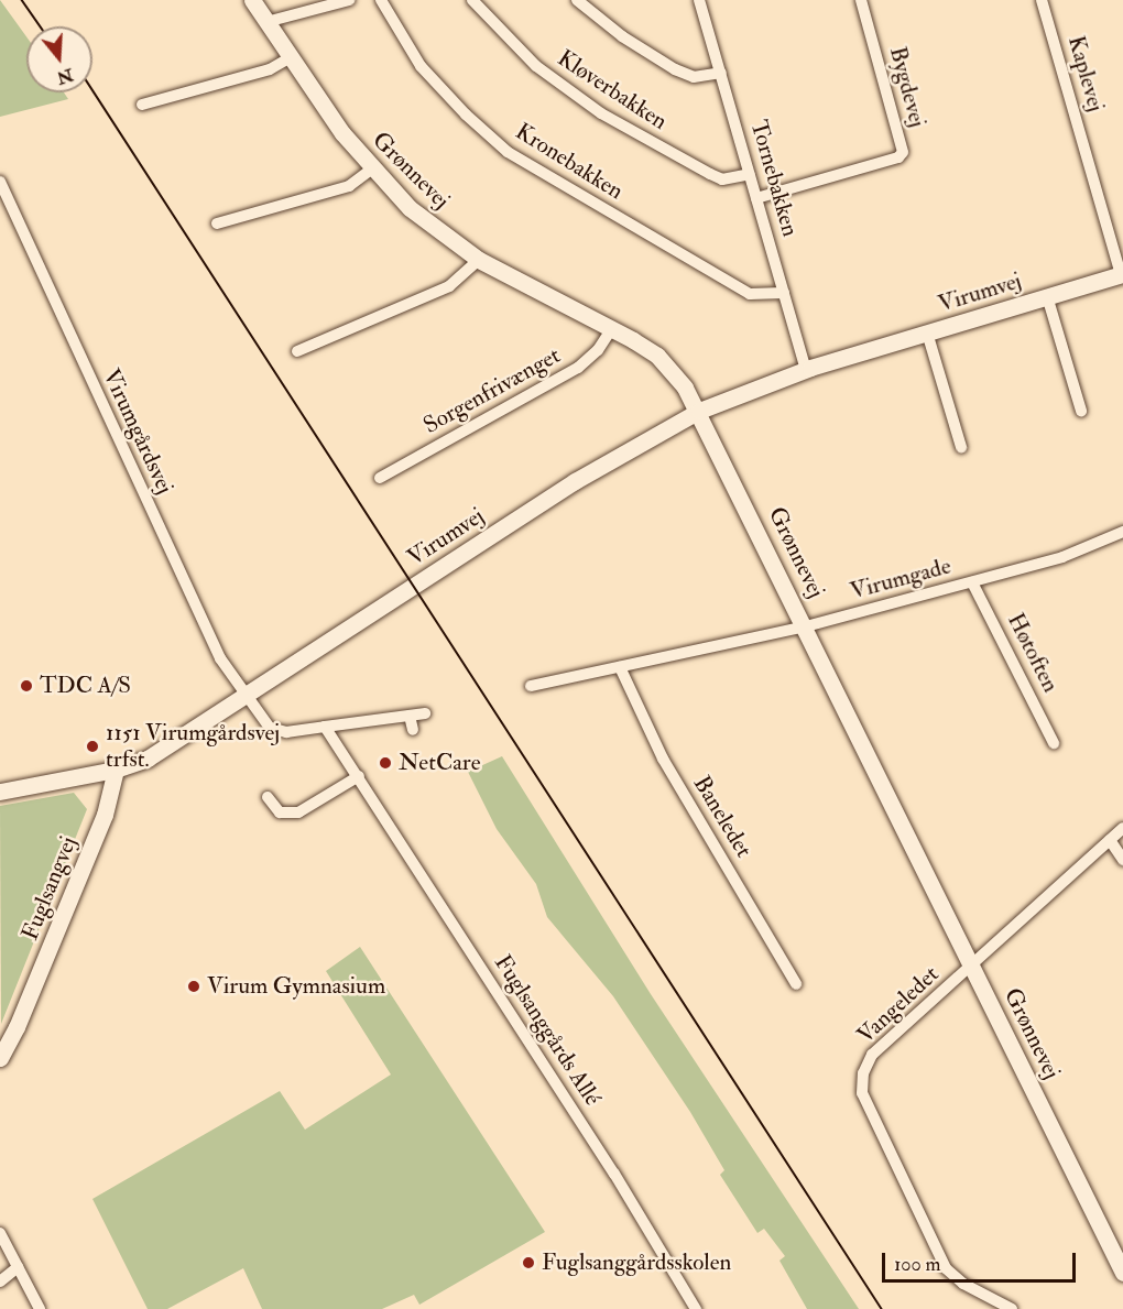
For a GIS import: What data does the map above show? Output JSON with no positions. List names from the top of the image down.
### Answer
{
  "streets": {
    "street": [
      "Kaplevej",
      "Bygdevej",
      "Kløverbakken",
      "Kronebakken",
      "Grønnevej",
      "Tornebakken",
      "Virumvej",
      "Sorgenfrivænget",
      "Virumgårdsvej",
      "Virumgade",
      "Høtoften",
      "Baneledet",
      "Fuglsangvej",
      "Vangeledet",
      "Fuglsanggårds Allé"
    ]
  },
  "crossings": [
    ["Kaplevej", "Virumvej"],
    ["Bygdevej", "Tornebakken"],
    ["Kløverbakken", "Tornebakken"],
    ["Kronebakken", "Tornebakken"],
    ["Grønnevej", "Virumvej"],
    ["Grønnevej", "Sorgenfrivænget"],
    ["Grønnevej", "Virumgade"],
    ["Grønnevej", "Vangeledet"],
    ["Tornebakken", "Virumvej"],
    ["Virumvej", "Virumgårdsvej"],
    ["Virumvej", "Fuglsangvej"],
    ["Virumgade", "Høtoften"],
    ["Virumgade", "Baneledet"]
  ],
  "places": [
    "TDC A/S",
    "1151 Virumgårdsvej trfst.",
    "NetCare",
    "Virum Gymnasium",
    "Fuglsanggårdsskolen"
  ],
  "scale_bar": "100 m",
  "north": "bottom"
}
